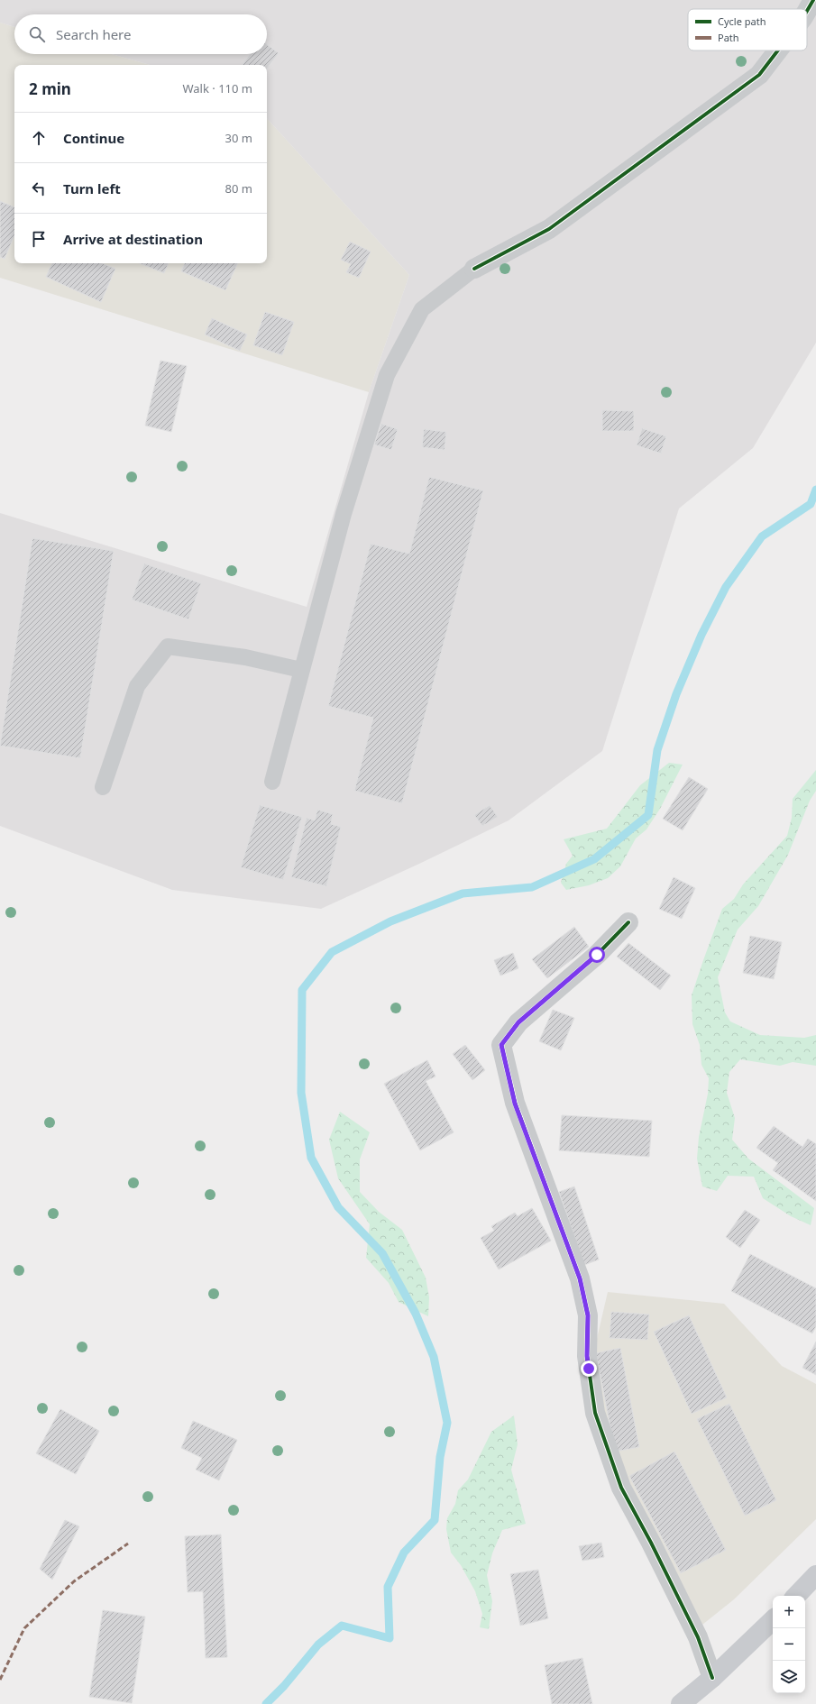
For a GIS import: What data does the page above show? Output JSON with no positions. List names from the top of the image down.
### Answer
{
  "legend": ["Cycle path", "Path"],
  "page": {
    "search": "Search here",
    "heading": ["2 min", "Walk · 110 m"],
    "list": [
      ["Continue", "30 m"],
      ["Turn left", "80 m"],
      "Arrive at destination"
    ],
    "map_buttons": ["+", "−"]
  }
}
